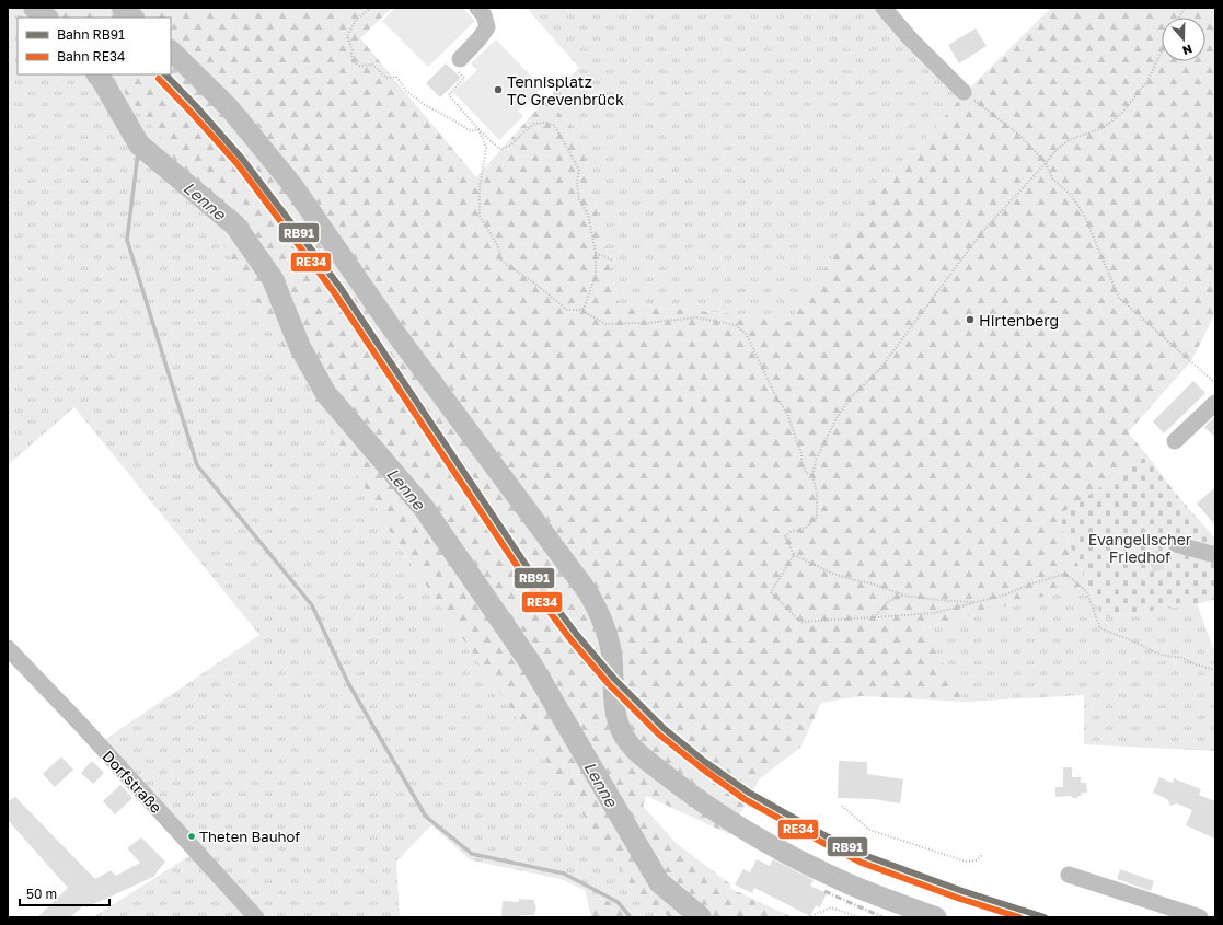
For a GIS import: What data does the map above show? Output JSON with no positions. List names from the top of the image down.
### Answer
{
  "streets": {
    "street": ["Dorfstraße"]
  },
  "water": ["Lenne"],
  "parks": ["Evangelischer Friedhof"],
  "places": ["Tennisplatz TC Grevenbrück", "Hirtenberg", "Theten Bauhof"],
  "lines": ["rail line RB91", "rail line RE34"],
  "legend": ["Bahn RB91", "Bahn RE34"],
  "scale_bar": "50 m",
  "north": "bottom"
}
